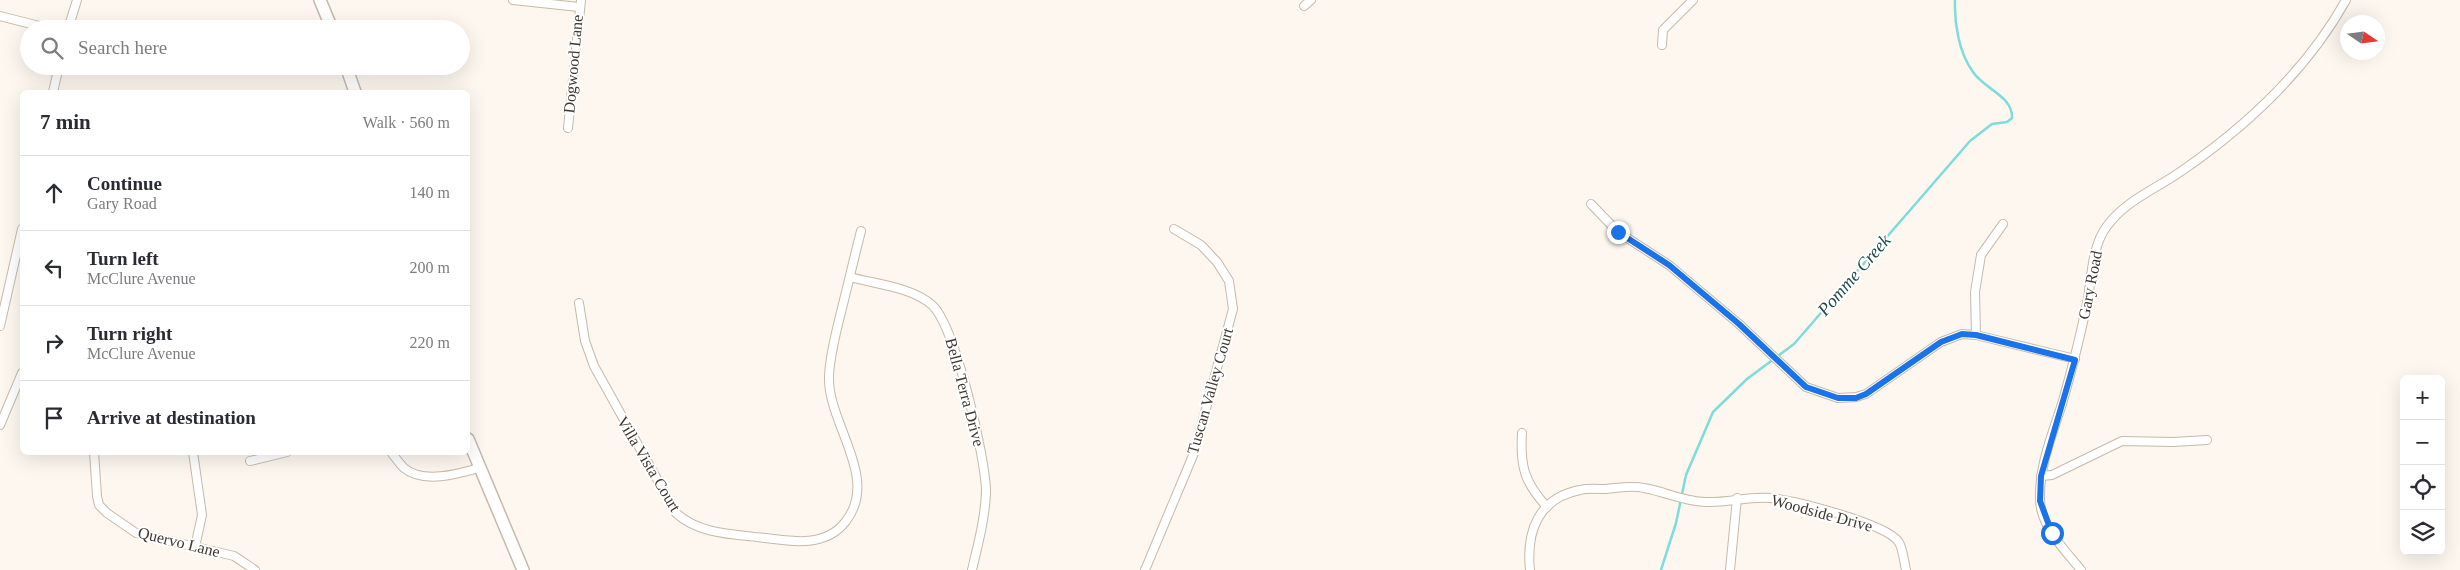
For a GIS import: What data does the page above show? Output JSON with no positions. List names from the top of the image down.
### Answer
{
  "streets": {
    "street": [
      "Dogwood Lane",
      "Gary Road",
      "Tuscan Valley Court",
      "Bella Terra Drive",
      "Villa Vista Court",
      "Woodside Drive",
      "Quervo Lane"
    ]
  },
  "crossings": [
    ["Bella Terra Drive", "Villa Vista Court"]
  ],
  "water": ["Pomme Creek"],
  "north": "right",
  "page": {
    "search": "Search here",
    "heading": ["7 min", "Walk · 560 m"],
    "list": [
      ["Continue", "Gary Road", "140 m"],
      ["Turn left", "McClure Avenue", "200 m"],
      ["Turn right", "McClure Avenue", "220 m"],
      "Arrive at destination"
    ],
    "map_buttons": ["+", "−"]
  }
}
